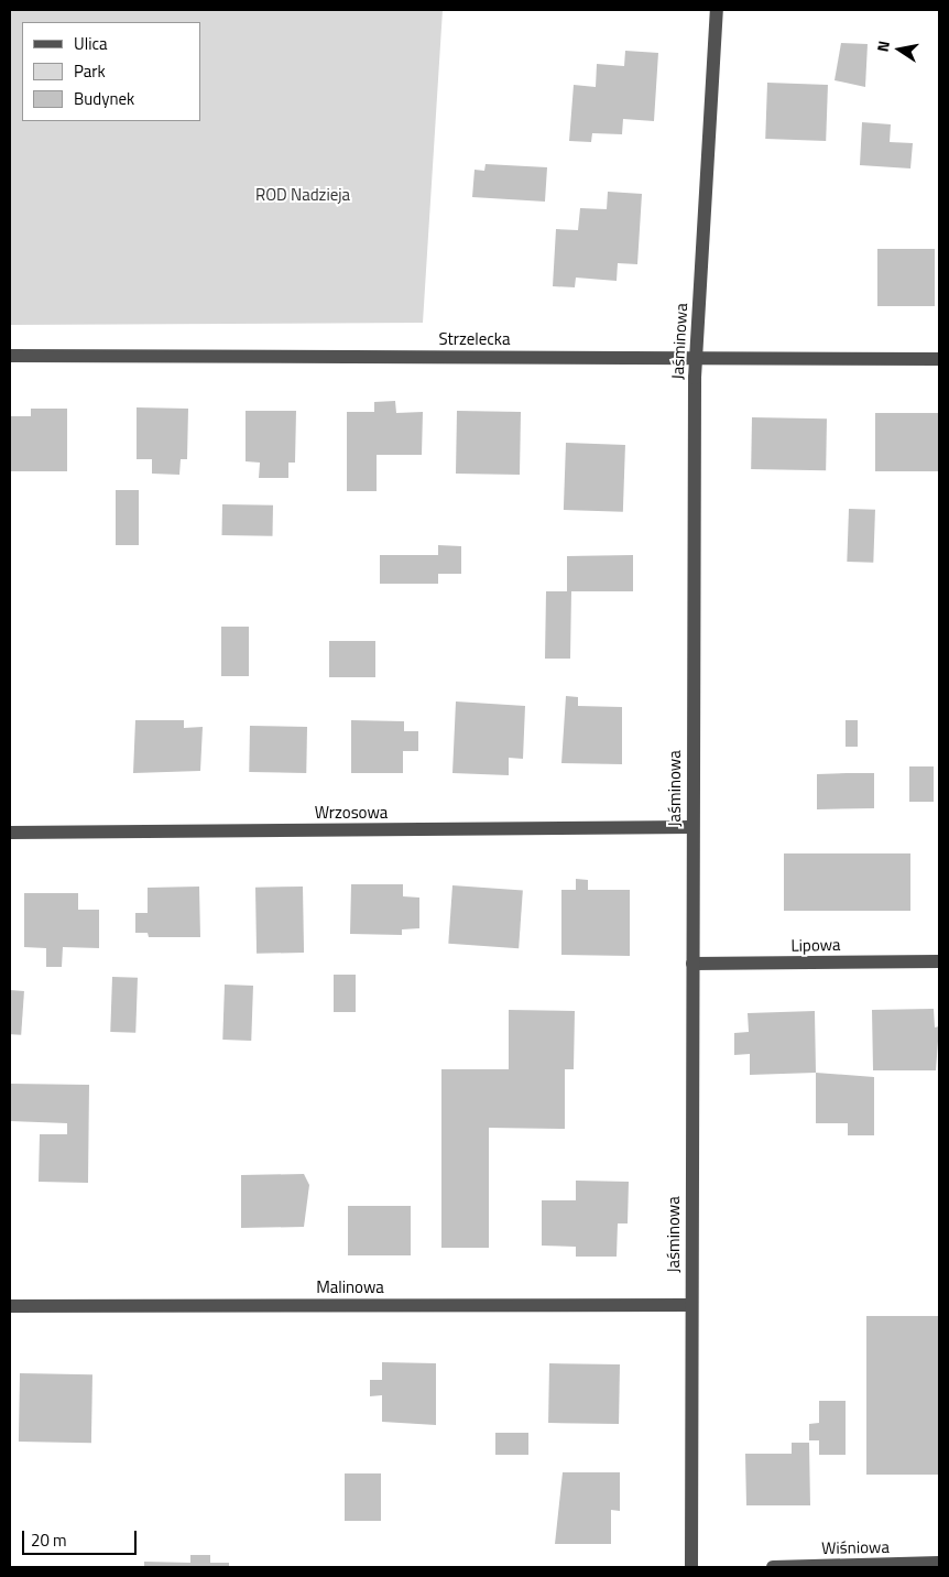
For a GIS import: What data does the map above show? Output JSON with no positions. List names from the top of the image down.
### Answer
{
  "streets": {
    "street": [
      "Strzelecka",
      "Jaśminowa",
      "Wrzosowa",
      "Lipowa",
      "Malinowa",
      "Wiśniowa"
    ]
  },
  "crossings": [
    ["Strzelecka", "Jaśminowa"],
    ["Jaśminowa", "Wrzosowa"],
    ["Jaśminowa", "Lipowa"],
    ["Jaśminowa", "Malinowa"]
  ],
  "parks": ["ROD Nadzieja"],
  "legend": ["Ulica", "Park", "Budynek"],
  "scale_bar": "20 m",
  "north": "left"
}
